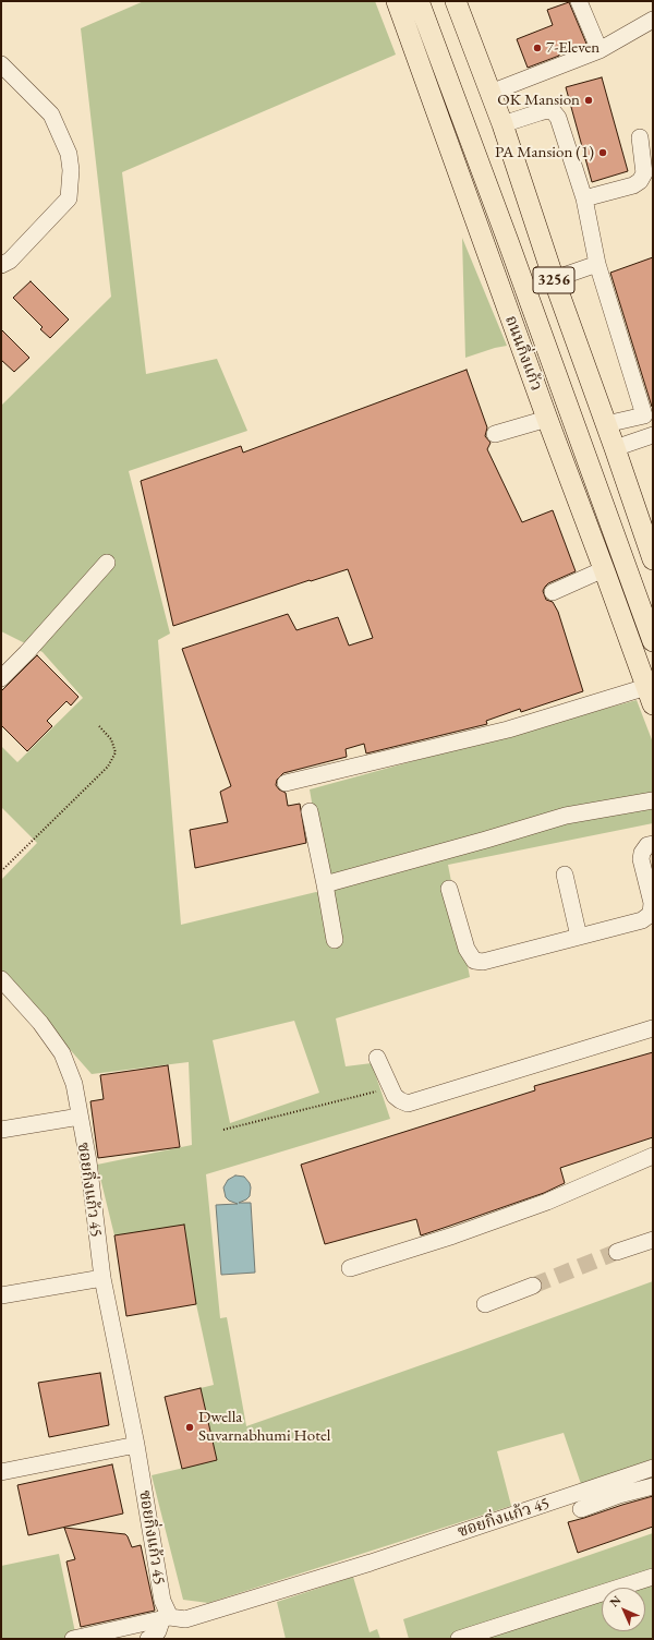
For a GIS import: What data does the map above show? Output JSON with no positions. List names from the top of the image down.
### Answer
{
  "streets": {
    "main road": ["3256", "ถนนกิ่งแก้ว"],
    "street": ["ซอยกิ่งแก้ว 45"]
  },
  "places": [
    "7-Eleven",
    "OK Mansion",
    "PA Mansion (1)",
    "Dwella Suvarnabhumi Hotel"
  ],
  "north": "top left"
}
